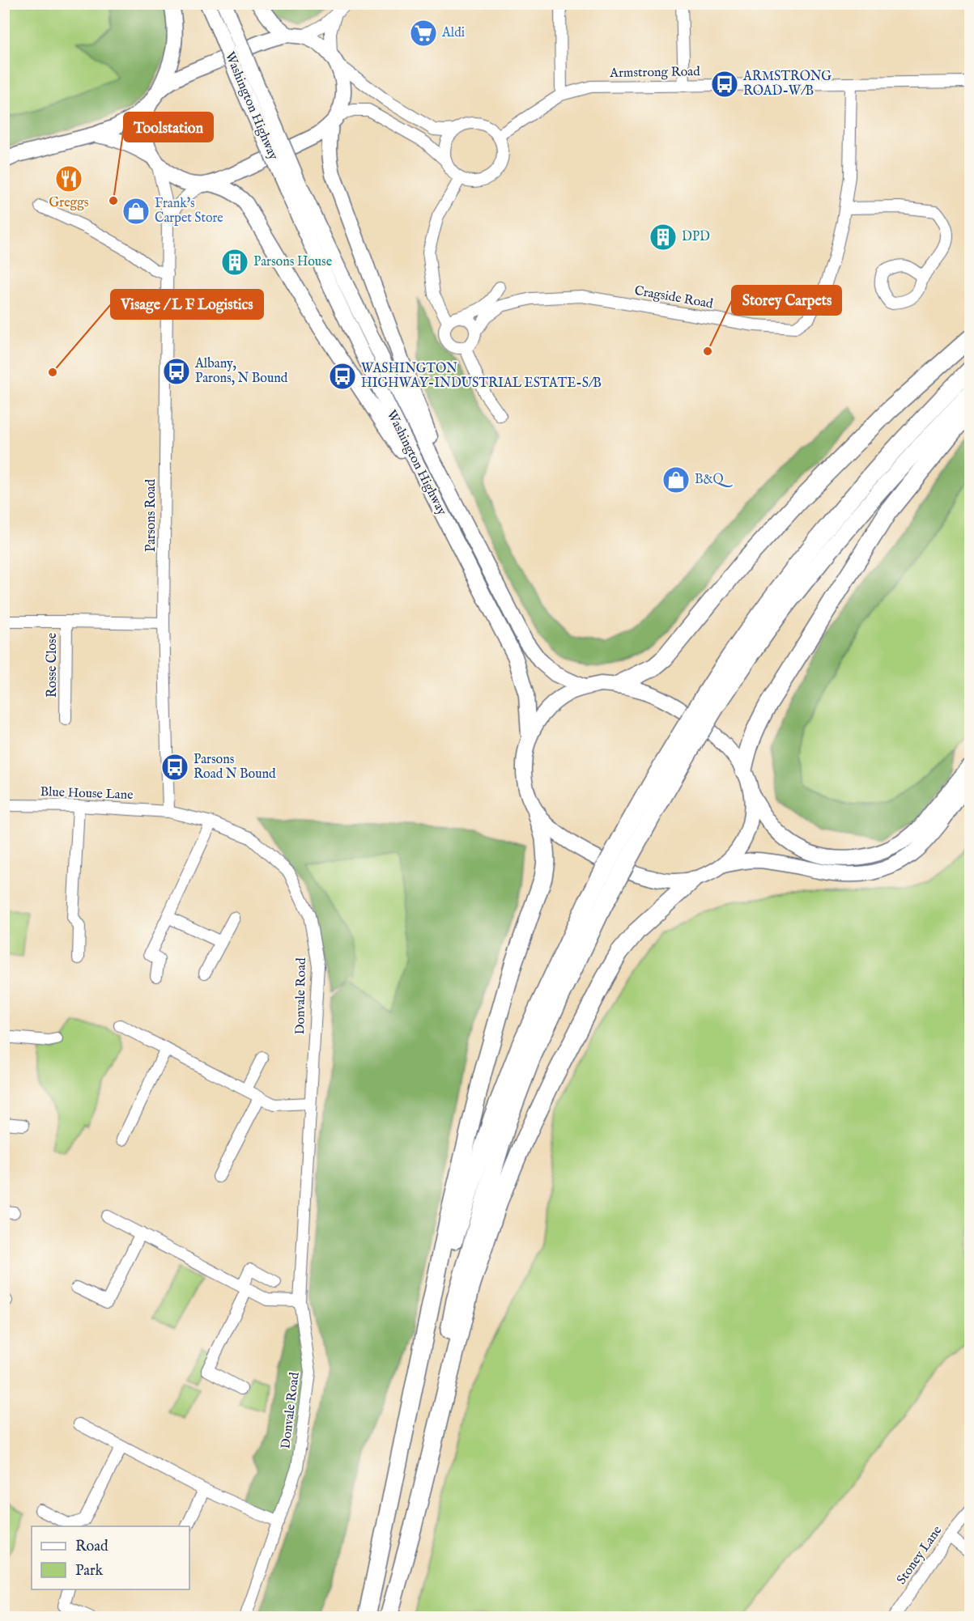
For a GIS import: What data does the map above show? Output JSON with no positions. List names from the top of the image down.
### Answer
{
  "streets": {
    "main road": ["Washington Highway"],
    "street": [
      "Armstrong Road",
      "Cragside Road",
      "Parsons Road",
      "Rosse Close",
      "Blue House Lane",
      "Donvale Road",
      "Stoney Lane"
    ]
  },
  "crossings": [
    ["Armstrong Road", "Cragside Road"],
    ["Parsons Road", "Rosse Close"],
    ["Parsons Road", "Blue House Lane"],
    ["Parsons Road", "Donvale Road"],
    ["Blue House Lane", "Donvale Road"]
  ],
  "places": {
    "supermarket": ["Aldi"],
    "bus stop": [
      "ARMSTRONG ROAD-W/B",
      "Albany, Parons, N Bound",
      "WASHINGTON HIGHWAY-INDUSTRIAL ESTATE-S/B",
      "Parsons Road N Bound"
    ],
    "restaurant": ["Greggs"],
    "other": ["Toolstation", "Storey Carpets", "Visage / L F Logistics"],
    "shop": ["Frank's Carpet Store", "B&Q"],
    "building": ["DPD", "Parsons House"]
  },
  "legend": ["Road", "Park"]
}
